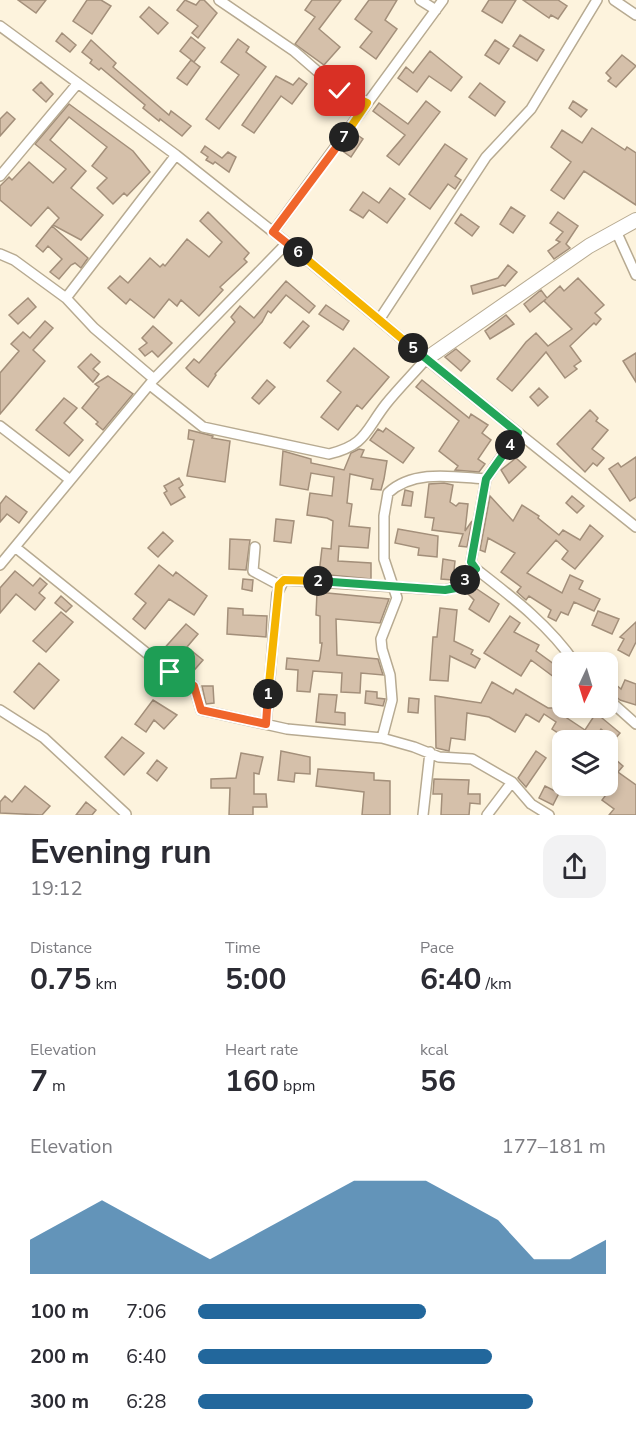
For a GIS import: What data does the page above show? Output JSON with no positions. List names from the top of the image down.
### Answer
{
  "north": "bottom",
  "page": {
    "pins": [
      "7",
      "6",
      "5",
      "4",
      "3",
      "2",
      "1"
    ],
    "heading": ["Evening run", "19:12"],
    "stats": [
      ["Distance", "0.75 km"],
      ["Time", "5:00"],
      ["Pace", "6:40 /km"],
      ["Elevation", "7 m"],
      ["Heart rate", "160 bpm"],
      ["kcal", "56"]
    ],
    "chart": ["Elevation", "177–181 m"],
    "list": [
      {
        "name": "100 m",
        "note": "7:06"
      },
      {
        "name": "200 m",
        "note": "6:40"
      },
      {
        "name": "300 m",
        "note": "6:28"
      }
    ]
  }
}
